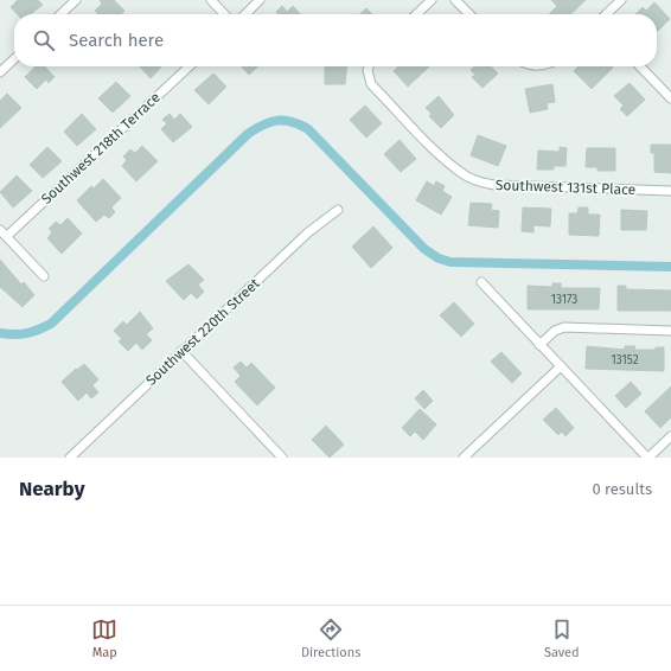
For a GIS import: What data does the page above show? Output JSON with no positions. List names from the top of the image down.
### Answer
{
  "streets": {
    "street": ["Southwest 218th Terrace", "Southwest 131st Place", "Southwest 220th Street"]
  },
  "house_numbers": ["13173", "13152"],
  "page": {
    "search": "Search here",
    "heading": ["Nearby", "0 results"],
    "nav": ["Map", "Directions", "Saved"]
  }
}
